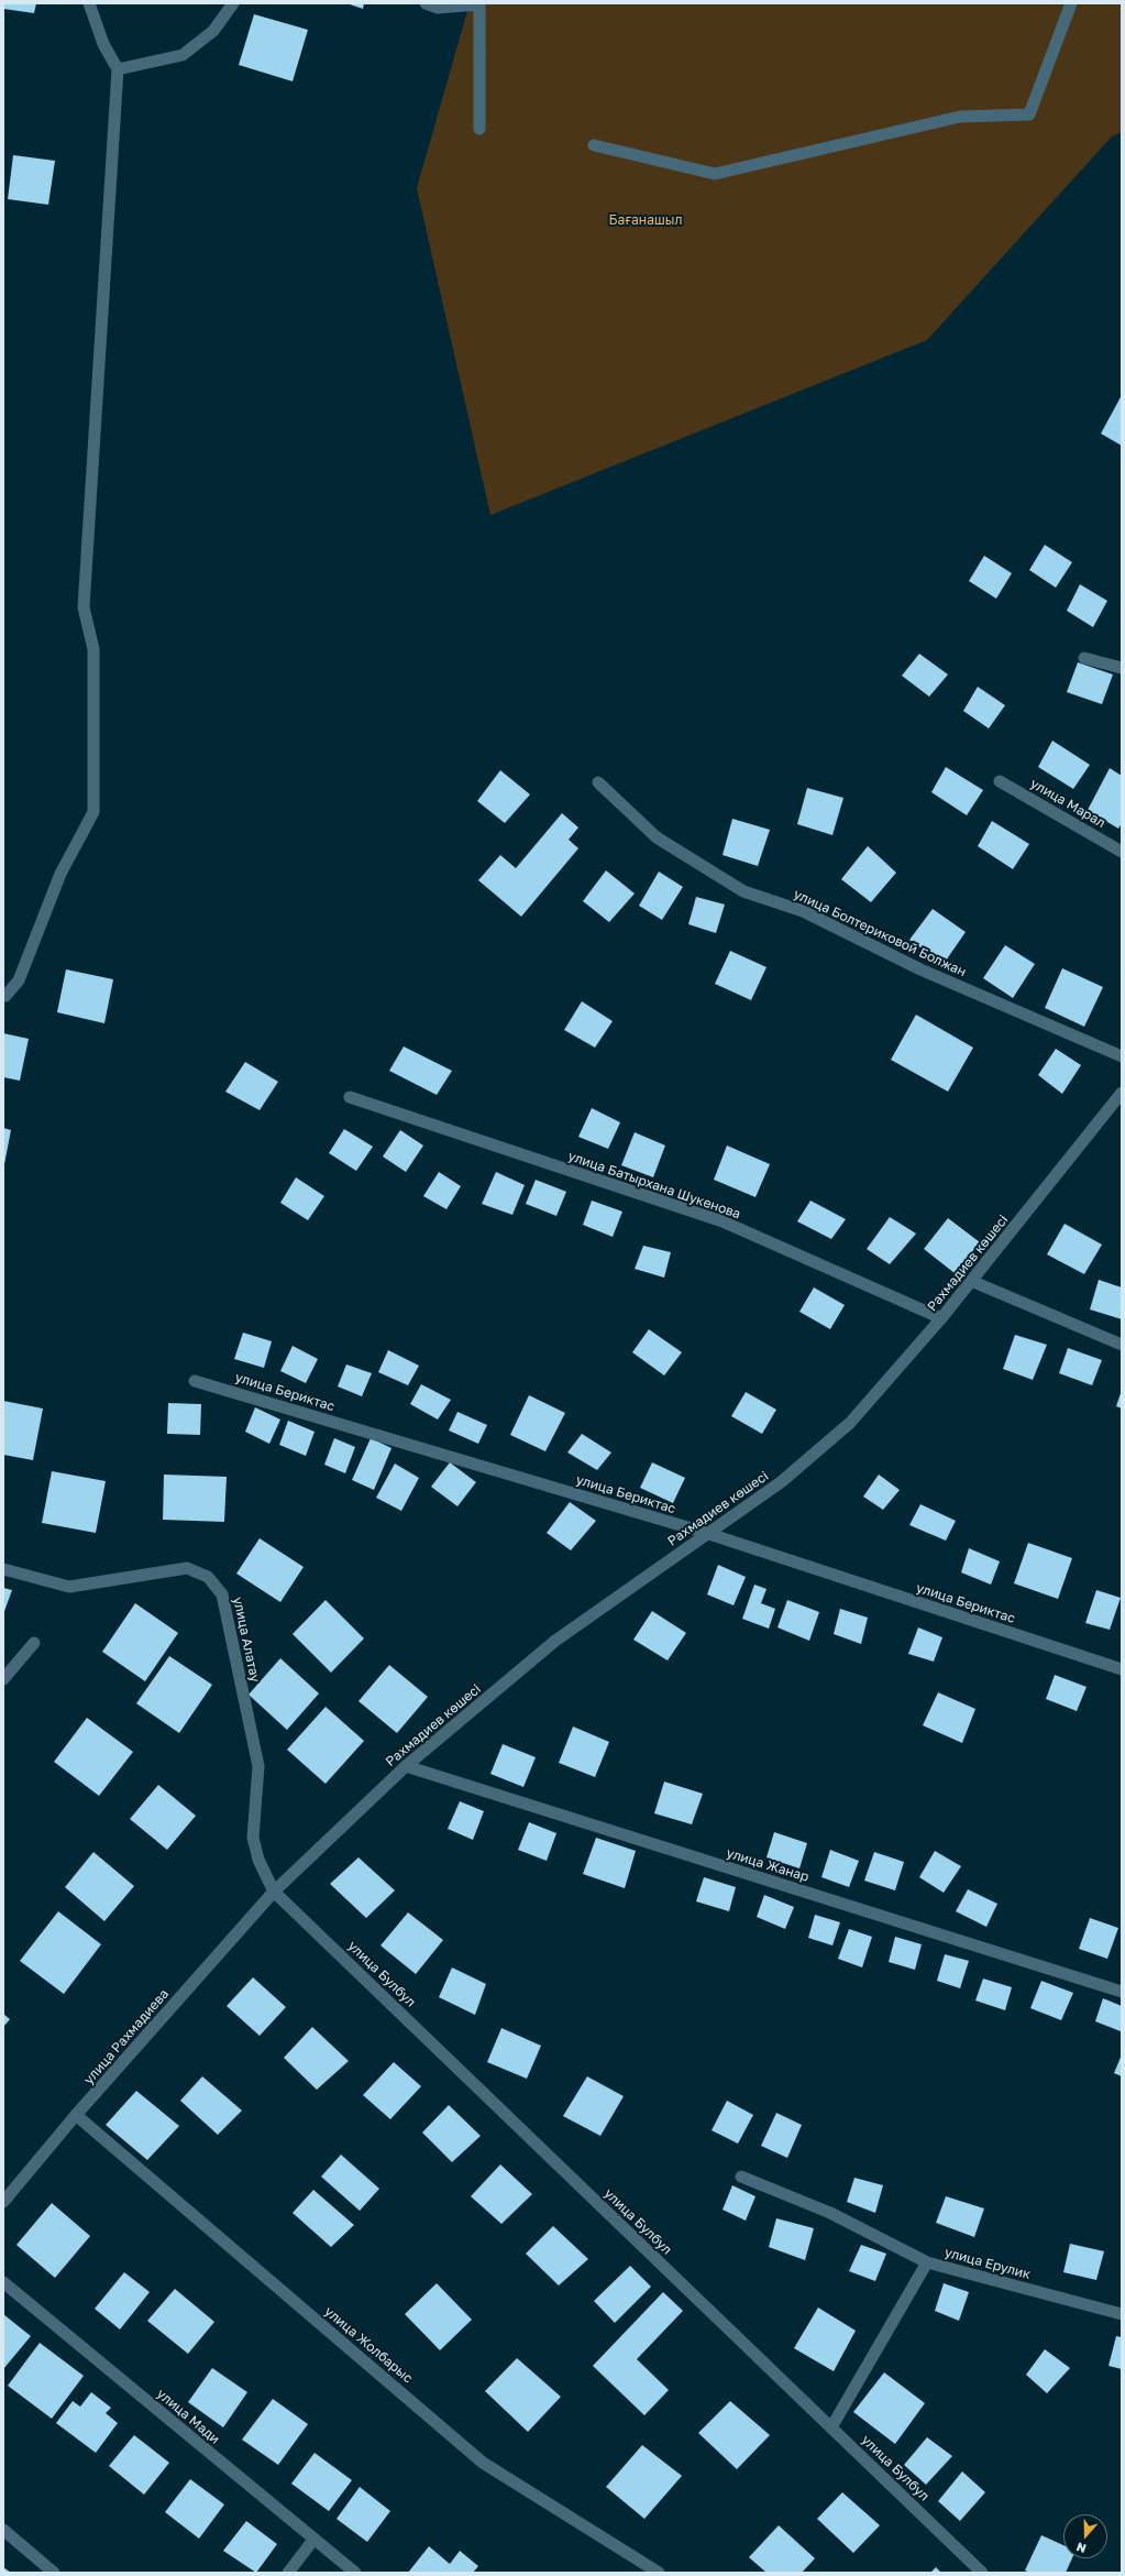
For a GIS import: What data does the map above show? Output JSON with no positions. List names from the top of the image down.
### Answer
{
  "streets": {
    "street": [
      "улица Марал",
      "улица Болтериковой Болжан",
      "улица Батырхана Шукенова",
      "Рахмадиев көшесі",
      "улица Бериктас",
      "улица Алатау",
      "улица Жанар",
      "улица Булбул",
      "улица Рахмадиева",
      "улица Ерулик",
      "улица Жолбарыс",
      "улица Мади"
    ]
  },
  "crossings": [
    ["улица Батырхана Шукенова", "Рахмадиев көшесі"],
    ["Рахмадиев көшесі", "улица Бериктас"],
    ["Рахмадиев көшесі", "улица Алатау"],
    ["Рахмадиев көшесі", "улица Жанар"],
    ["Рахмадиев көшесі", "улица Булбул"],
    ["Рахмадиев көшесі", "улица Рахмадиева"],
    ["улица Алатау", "улица Булбул"],
    ["улица Алатау", "улица Рахмадиева"],
    ["улица Булбул", "улица Рахмадиева"],
    ["улица Булбул", "улица Ерулик"],
    ["улица Рахмадиева", "улица Жолбарыс"]
  ],
  "parks": ["Бағанашыл"],
  "north": "bottom"
}
